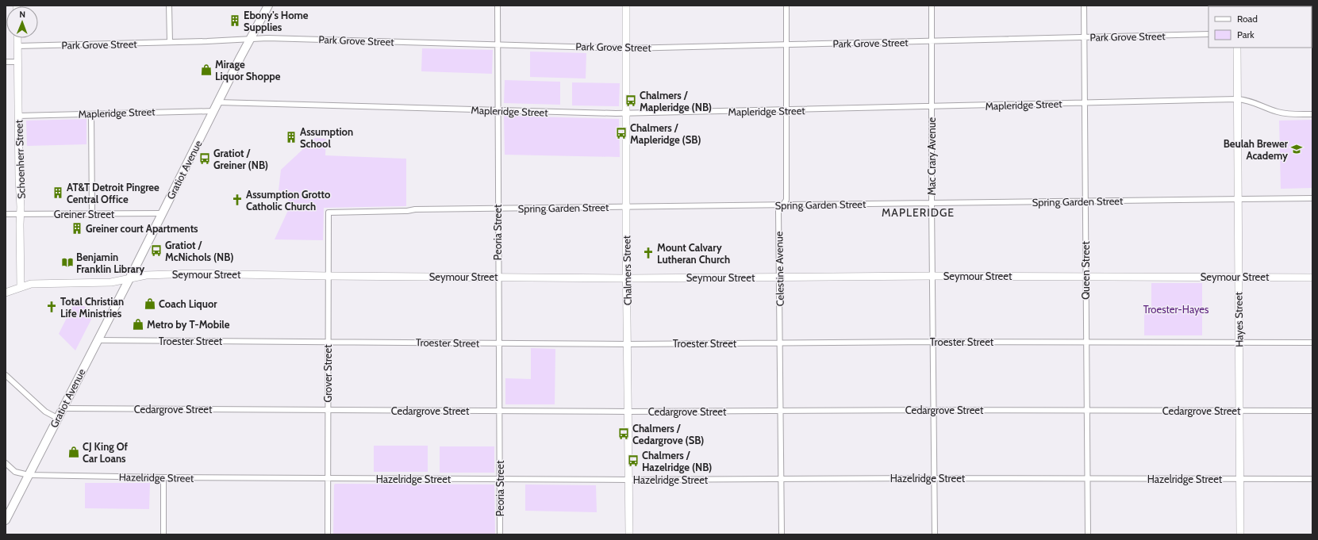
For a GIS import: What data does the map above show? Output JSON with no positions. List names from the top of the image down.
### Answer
{
  "streets": {
    "main road": ["Gratiot Avenue"],
    "street": [
      "Park Grove Street",
      "Mapleridge Street",
      "Mac Crary Avenue",
      "Schoenherr Street",
      "Spring Garden Street",
      "Greiner Street",
      "Peoria Street",
      "Celestine Avenue",
      "Chalmers Street",
      "Queen Street",
      "Seymour Street",
      "Hayes Street",
      "Troester Street",
      "Grover Street",
      "Cedargrove Street",
      "Hazelridge Street"
    ]
  },
  "crossings": [
    ["Park Grove Street", "Mac Crary Avenue"],
    ["Park Grove Street", "Schoenherr Street"],
    ["Park Grove Street", "Gratiot Avenue"],
    ["Park Grove Street", "Peoria Street"],
    ["Park Grove Street", "Celestine Avenue"],
    ["Park Grove Street", "Chalmers Street"],
    ["Park Grove Street", "Queen Street"],
    ["Mapleridge Street", "Mac Crary Avenue"],
    ["Mapleridge Street", "Schoenherr Street"],
    ["Mapleridge Street", "Gratiot Avenue"],
    ["Mapleridge Street", "Peoria Street"],
    ["Mapleridge Street", "Celestine Avenue"],
    ["Mapleridge Street", "Chalmers Street"],
    ["Mapleridge Street", "Queen Street"],
    ["Mapleridge Street", "Hayes Street"],
    ["Mac Crary Avenue", "Spring Garden Street"],
    ["Mac Crary Avenue", "Seymour Street"],
    ["Mac Crary Avenue", "Troester Street"],
    ["Mac Crary Avenue", "Cedargrove Street"],
    ["Mac Crary Avenue", "Hazelridge Street"],
    ["Schoenherr Street", "Greiner Street"],
    ["Schoenherr Street", "Seymour Street"],
    ["Gratiot Avenue", "Greiner Street"],
    ["Gratiot Avenue", "Seymour Street"],
    ["Gratiot Avenue", "Troester Street"],
    ["Gratiot Avenue", "Cedargrove Street"],
    ["Gratiot Avenue", "Hazelridge Street"],
    ["Spring Garden Street", "Peoria Street"],
    ["Spring Garden Street", "Celestine Avenue"],
    ["Spring Garden Street", "Chalmers Street"],
    ["Spring Garden Street", "Queen Street"],
    ["Spring Garden Street", "Hayes Street"],
    ["Spring Garden Street", "Grover Street"],
    ["Peoria Street", "Seymour Street"],
    ["Peoria Street", "Troester Street"],
    ["Peoria Street", "Cedargrove Street"],
    ["Peoria Street", "Hazelridge Street"],
    ["Celestine Avenue", "Seymour Street"],
    ["Celestine Avenue", "Troester Street"],
    ["Celestine Avenue", "Cedargrove Street"],
    ["Celestine Avenue", "Hazelridge Street"],
    ["Chalmers Street", "Seymour Street"],
    ["Chalmers Street", "Troester Street"],
    ["Chalmers Street", "Cedargrove Street"],
    ["Chalmers Street", "Hazelridge Street"],
    ["Queen Street", "Seymour Street"],
    ["Queen Street", "Troester Street"],
    ["Queen Street", "Cedargrove Street"],
    ["Queen Street", "Hazelridge Street"],
    ["Seymour Street", "Hayes Street"],
    ["Seymour Street", "Grover Street"],
    ["Hayes Street", "Troester Street"],
    ["Hayes Street", "Cedargrove Street"],
    ["Hayes Street", "Hazelridge Street"],
    ["Troester Street", "Grover Street"],
    ["Grover Street", "Cedargrove Street"],
    ["Grover Street", "Hazelridge Street"]
  ],
  "districts": ["MAPLERIDGE"],
  "parks": ["Troester-Hayes"],
  "places": {
    "building": [
      "Ebony's Home Supplies",
      "Assumption School",
      "AT&T Detroit Pingree Central Office",
      "Greiner court Apartments"
    ],
    "shop": [
      "Mirage Liquor Shoppe",
      "Coach Liquor",
      "Metro by T-Mobile",
      "CJ King Of Car Loans"
    ],
    "bus stop": [
      "Chalmers / Mapleridge (NB)",
      "Chalmers / Mapleridge (SB)",
      "Gratiot / Greiner (NB)",
      "Gratiot / McNichols (NB)",
      "Chalmers / Cedargrove (SB)",
      "Chalmers / Hazelridge (NB)"
    ],
    "school or university": ["Beulah Brewer Academy"],
    "church": ["Assumption Grotto Catholic Church", "Mount Calvary Lutheran Church", "Total Christian Life Ministries"],
    "library": ["Benjamin Franklin Library"]
  },
  "legend": ["Road", "Park"],
  "north": "top"
}
